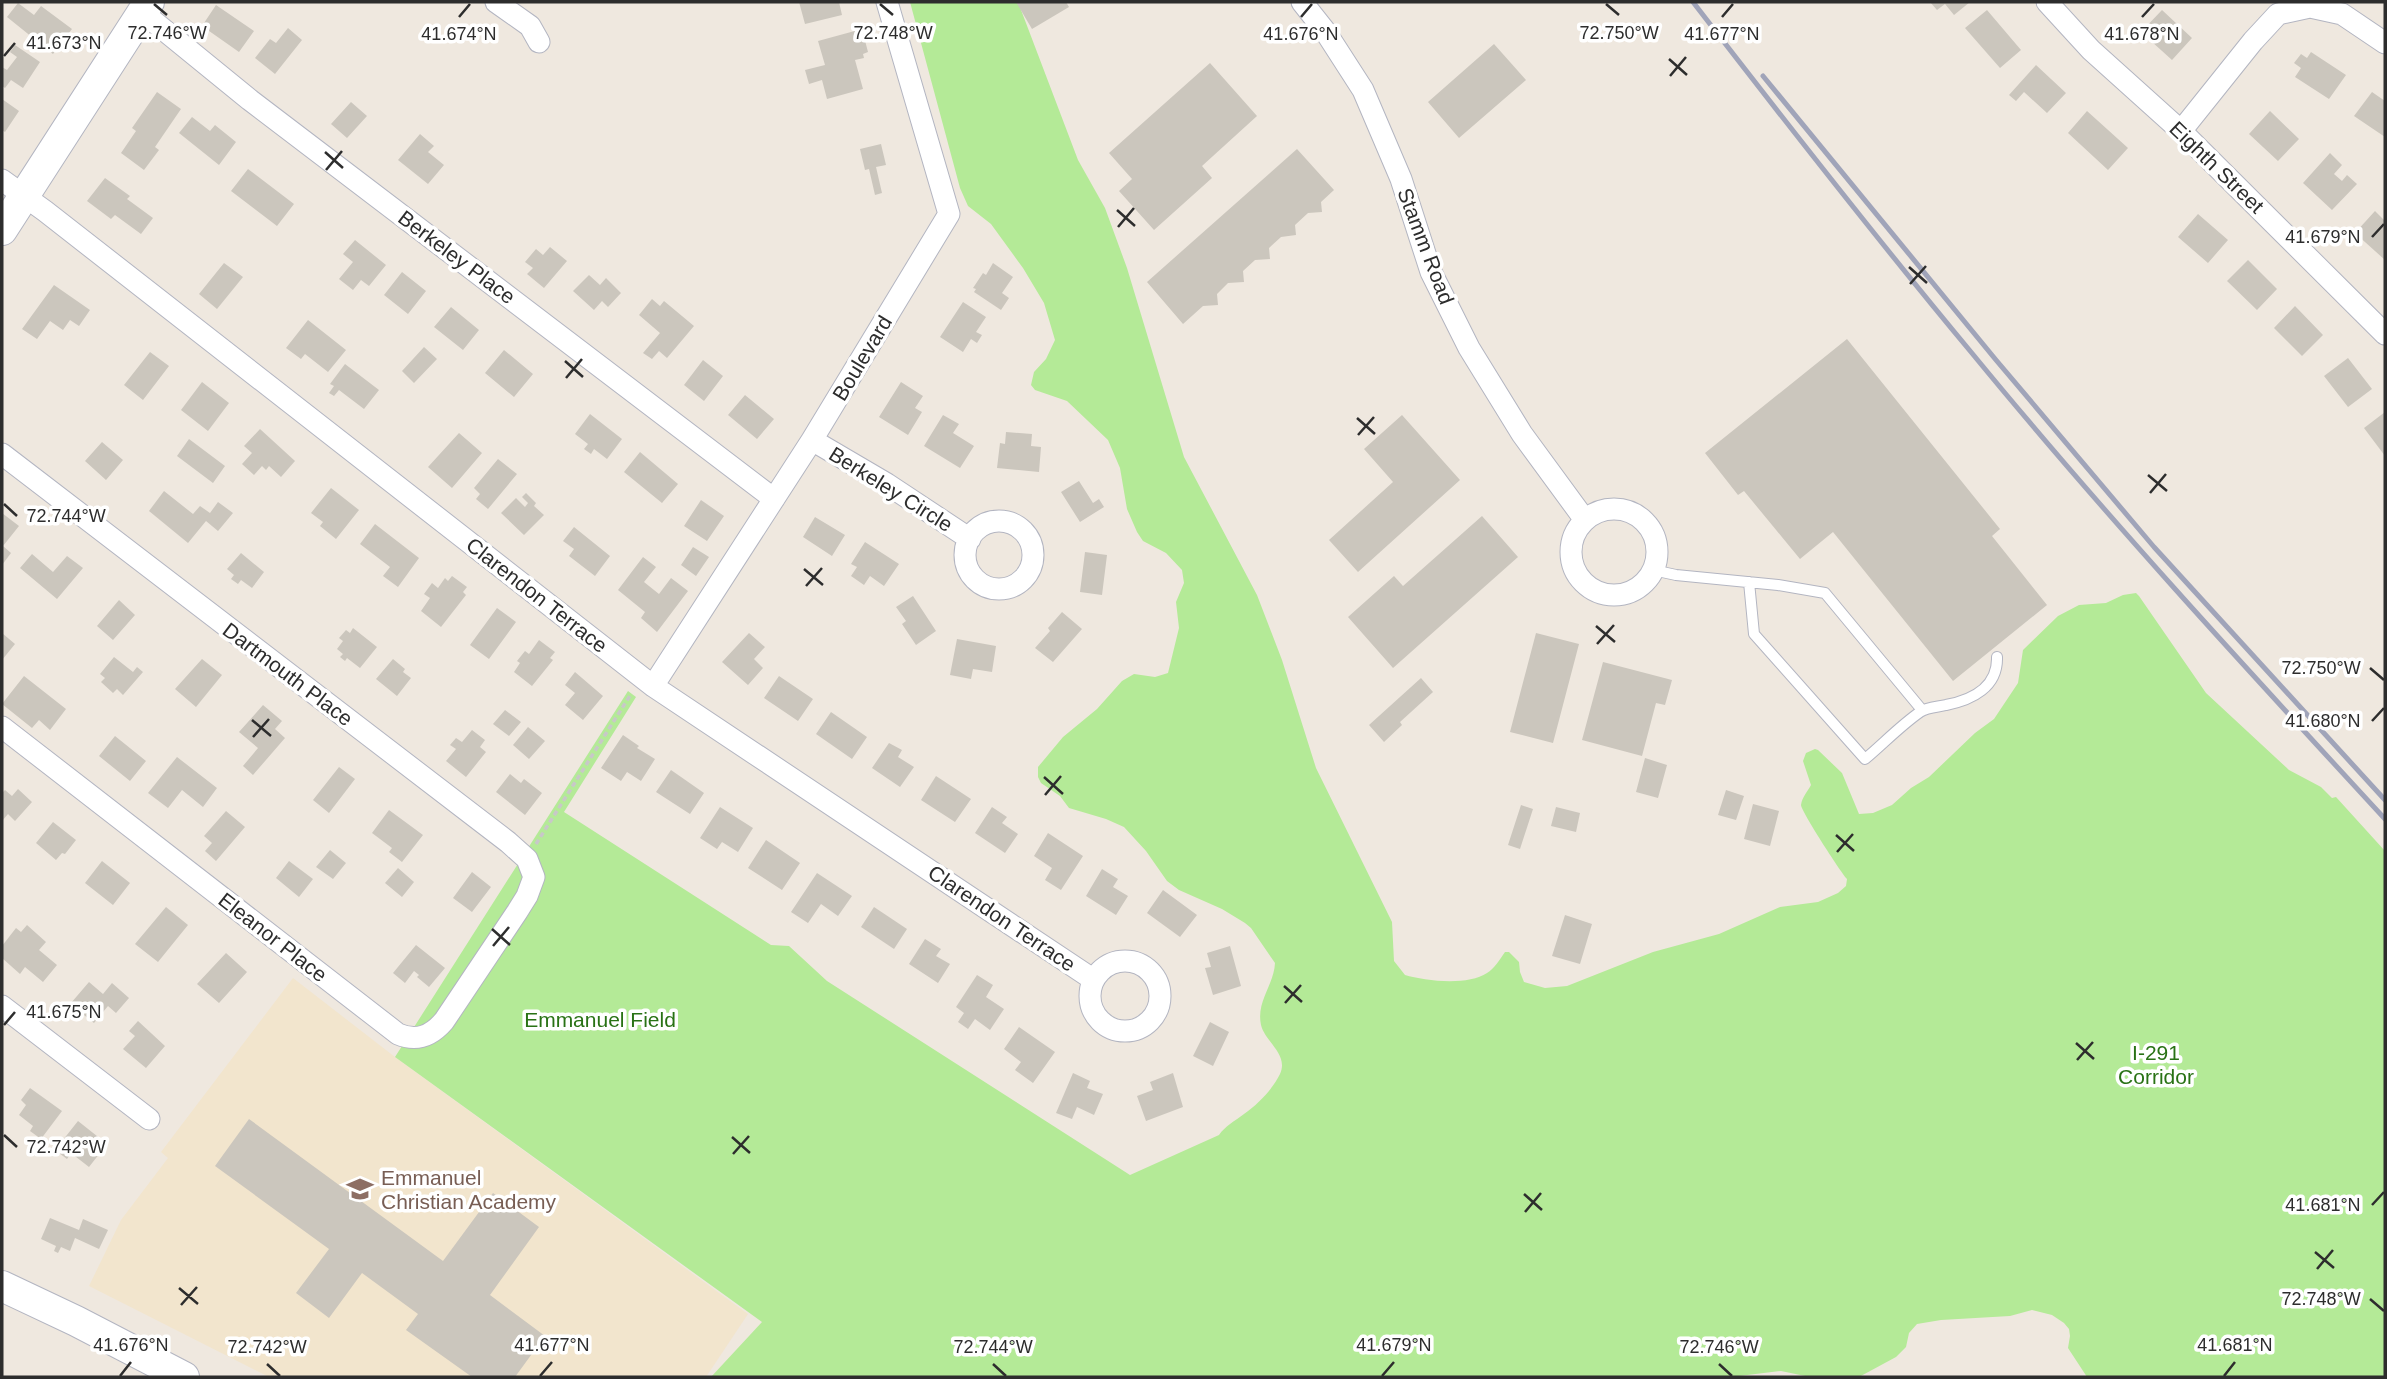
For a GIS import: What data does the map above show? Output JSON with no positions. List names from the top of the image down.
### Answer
{
  "streets": {
    "street": [
      "Eighth Street",
      "Stamm Road",
      "Berkeley Place",
      "Boulevard",
      "Berkeley Circle",
      "Clarendon Terrace",
      "Dartmouth Place",
      "Eleanor Place"
    ]
  },
  "crossings": [
    ["Berkeley Place", "Boulevard"],
    ["Boulevard", "Berkeley Circle"],
    ["Boulevard", "Clarendon Terrace"],
    ["Dartmouth Place", "Eleanor Place"]
  ],
  "parks": ["Emmanuel Field", "I-291 Corridor"],
  "places": {
    "school or university": ["Emmanuel Christian Academy"]
  },
  "coordinates": [
    "72.746°W",
    "72.748°W",
    "72.750°W",
    "41.674°N",
    "41.676°N",
    "41.677°N",
    "41.678°N",
    "41.673°N",
    "41.679°N",
    "72.744°W",
    "41.680°N",
    "41.675°N",
    "72.742°W",
    "41.681°N"
  ]
}
